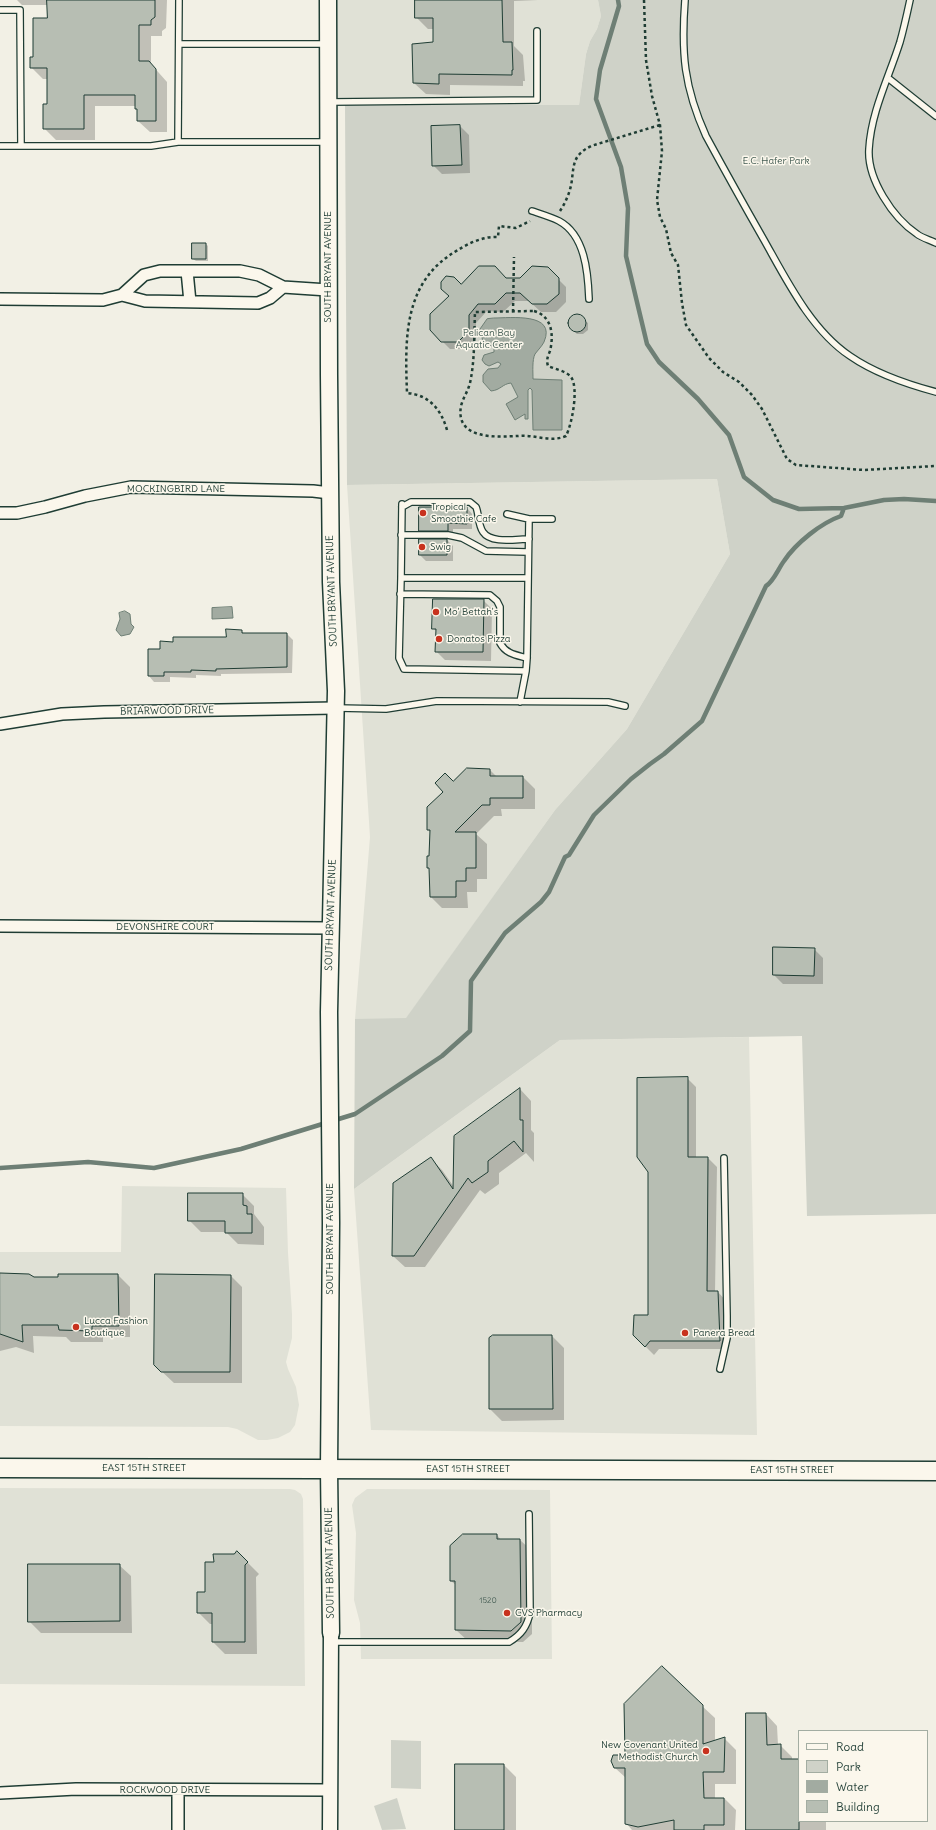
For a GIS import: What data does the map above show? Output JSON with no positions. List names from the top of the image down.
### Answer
{
  "streets": {
    "main road": ["SOUTH BRYANT AVENUE", "EAST 15TH STREET"],
    "street": [
      "MOCKINGBIRD LANE",
      "BRIARWOOD DRIVE",
      "DEVONSHIRE COURT",
      "ROCKWOOD DRIVE"
    ]
  },
  "crossings": [
    ["SOUTH BRYANT AVENUE", "MOCKINGBIRD LANE"],
    ["SOUTH BRYANT AVENUE", "BRIARWOOD DRIVE"],
    ["SOUTH BRYANT AVENUE", "DEVONSHIRE COURT"],
    ["SOUTH BRYANT AVENUE", "EAST 15TH STREET"],
    ["SOUTH BRYANT AVENUE", "ROCKWOOD DRIVE"]
  ],
  "parks": ["E.C. Hafer Park", "Pelican Bay Aquatic Center"],
  "places": [
    "Tropical Smoothie Cafe",
    "Swig",
    "Mo' Bettah's",
    "Donatos Pizza",
    "Lucca Fashion Boutique",
    "Panera Bread",
    "CVS Pharmacy",
    "New Covenant United Methodist Church"
  ],
  "house_numbers": ["1520"],
  "legend": [
    "Road",
    "Park",
    "Water",
    "Building"
  ]
}
